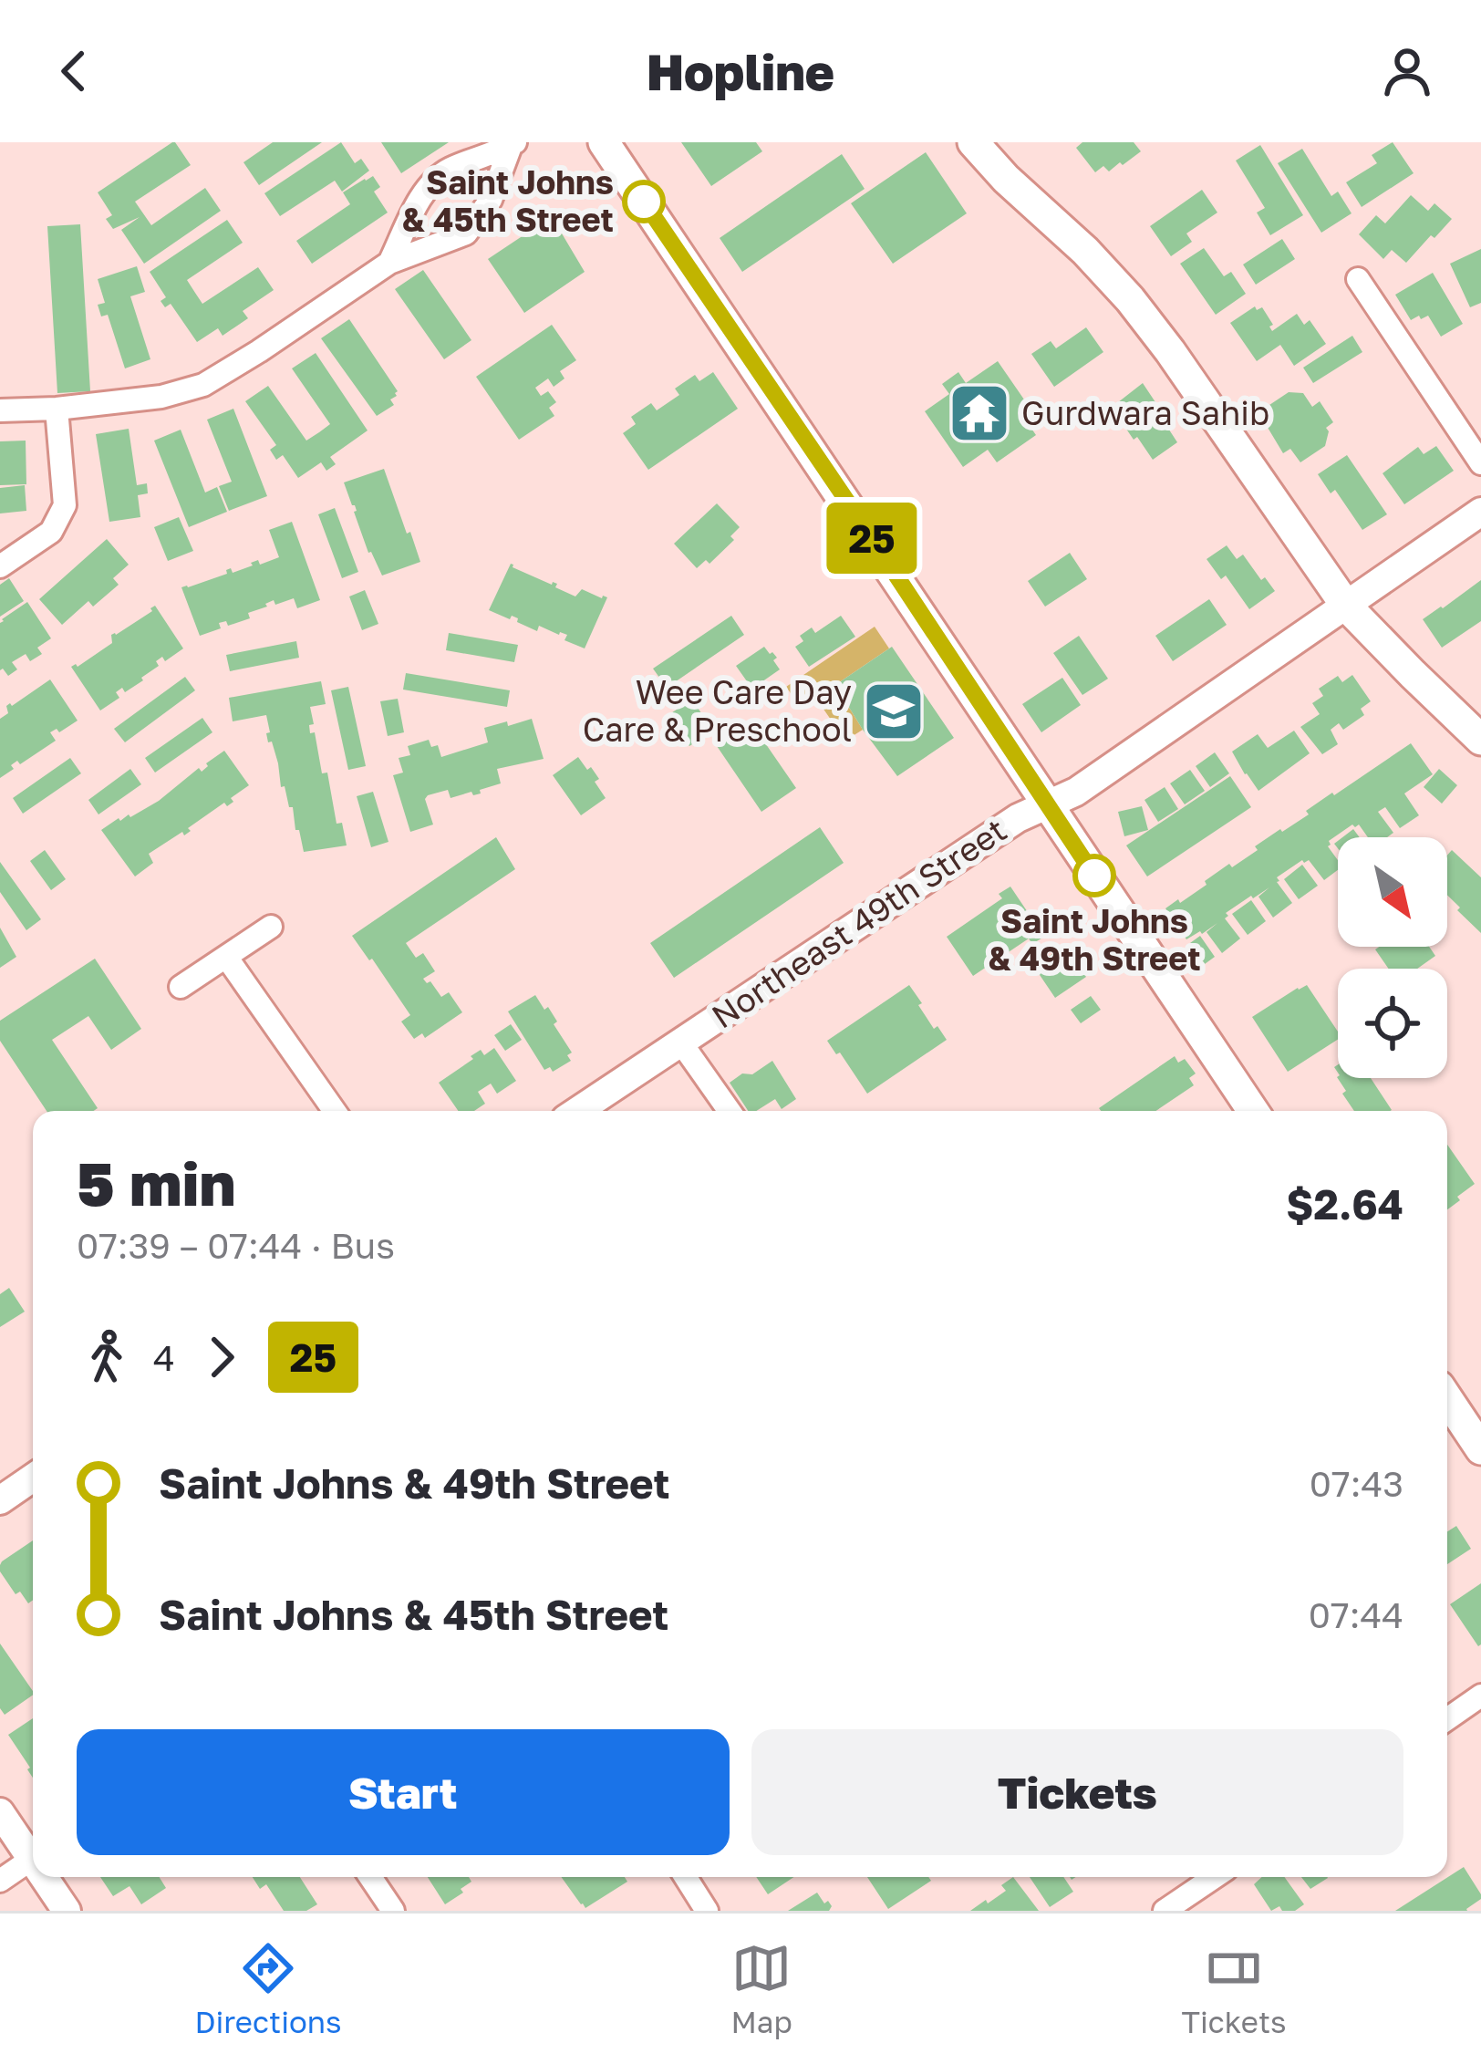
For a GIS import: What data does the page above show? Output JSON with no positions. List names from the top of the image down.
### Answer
{
  "streets": {
    "street": ["Northeast 49th Street"]
  },
  "places": {
    "other": ["Saint Johns & 45th Street", "Saint Johns & 49th Street"],
    "temple": ["Gurdwara Sahib"],
    "school or university": ["Wee Care Day Care & Preschool"]
  },
  "lines": ["bus line 25"],
  "north": "bottom right",
  "page": {
    "header": "Hopline",
    "on_map": "25",
    "heading": ["5 min", "07:39 – 07:44 · Bus", "$2.64"],
    "legs": ["4", "25"],
    "list": [
      {
        "name": "Saint Johns & 49th Street",
        "value": "07:43"
      },
      {
        "name": "Saint Johns & 45th Street",
        "value": "07:44"
      }
    ],
    "buttons": ["Start", "Tickets"],
    "tabs": ["Directions", "Map", "Tickets"]
  }
}
